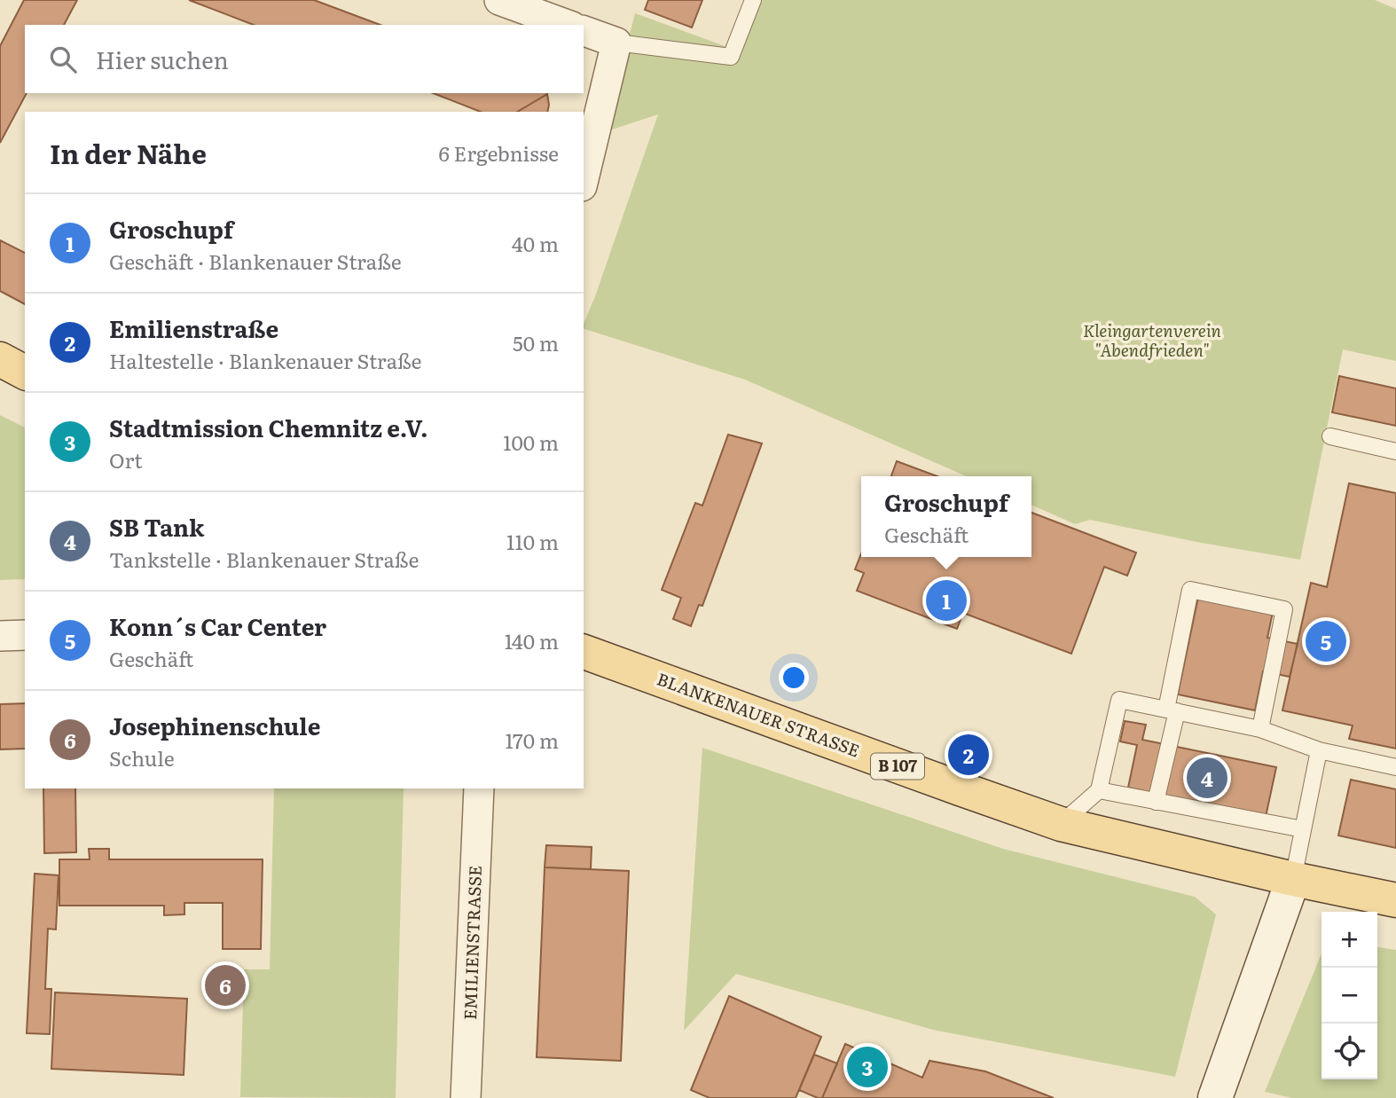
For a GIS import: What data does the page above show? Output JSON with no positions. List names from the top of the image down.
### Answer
{
  "streets": {
    "main road": ["BLANKENAUER STRASSE", "B 107"],
    "street": ["EMILIENSTRASSE"]
  },
  "parks": ["Kleingartenverein \"Abendfrieden\""],
  "page": {
    "search": "Hier suchen",
    "heading": ["In der Nähe", "6 Ergebnisse"],
    "list": [
      {
        "mark": "1",
        "name": "Groschupf",
        "note": "Geschäft · Blankenauer Straße",
        "value": "40 m"
      },
      {
        "mark": "2",
        "name": "Emilienstraße",
        "note": "Haltestelle · Blankenauer Straße",
        "value": "50 m"
      },
      {
        "mark": "3",
        "name": "Stadtmission Chemnitz e.V.",
        "note": "Ort",
        "value": "100 m"
      },
      {
        "mark": "4",
        "name": "SB Tank",
        "note": "Tankstelle · Blankenauer Straße",
        "value": "110 m"
      },
      {
        "mark": "5",
        "name": "Konn´s Car Center",
        "note": "Geschäft",
        "value": "140 m"
      },
      {
        "mark": "6",
        "name": "Josephinenschule",
        "note": "Schule",
        "value": "170 m"
      }
    ],
    "popup": ["Groschupf", "Geschäft"],
    "pins": [
      "1",
      "5",
      "2",
      "4",
      "6",
      "3"
    ],
    "map_buttons": ["+", "−"]
  }
}
